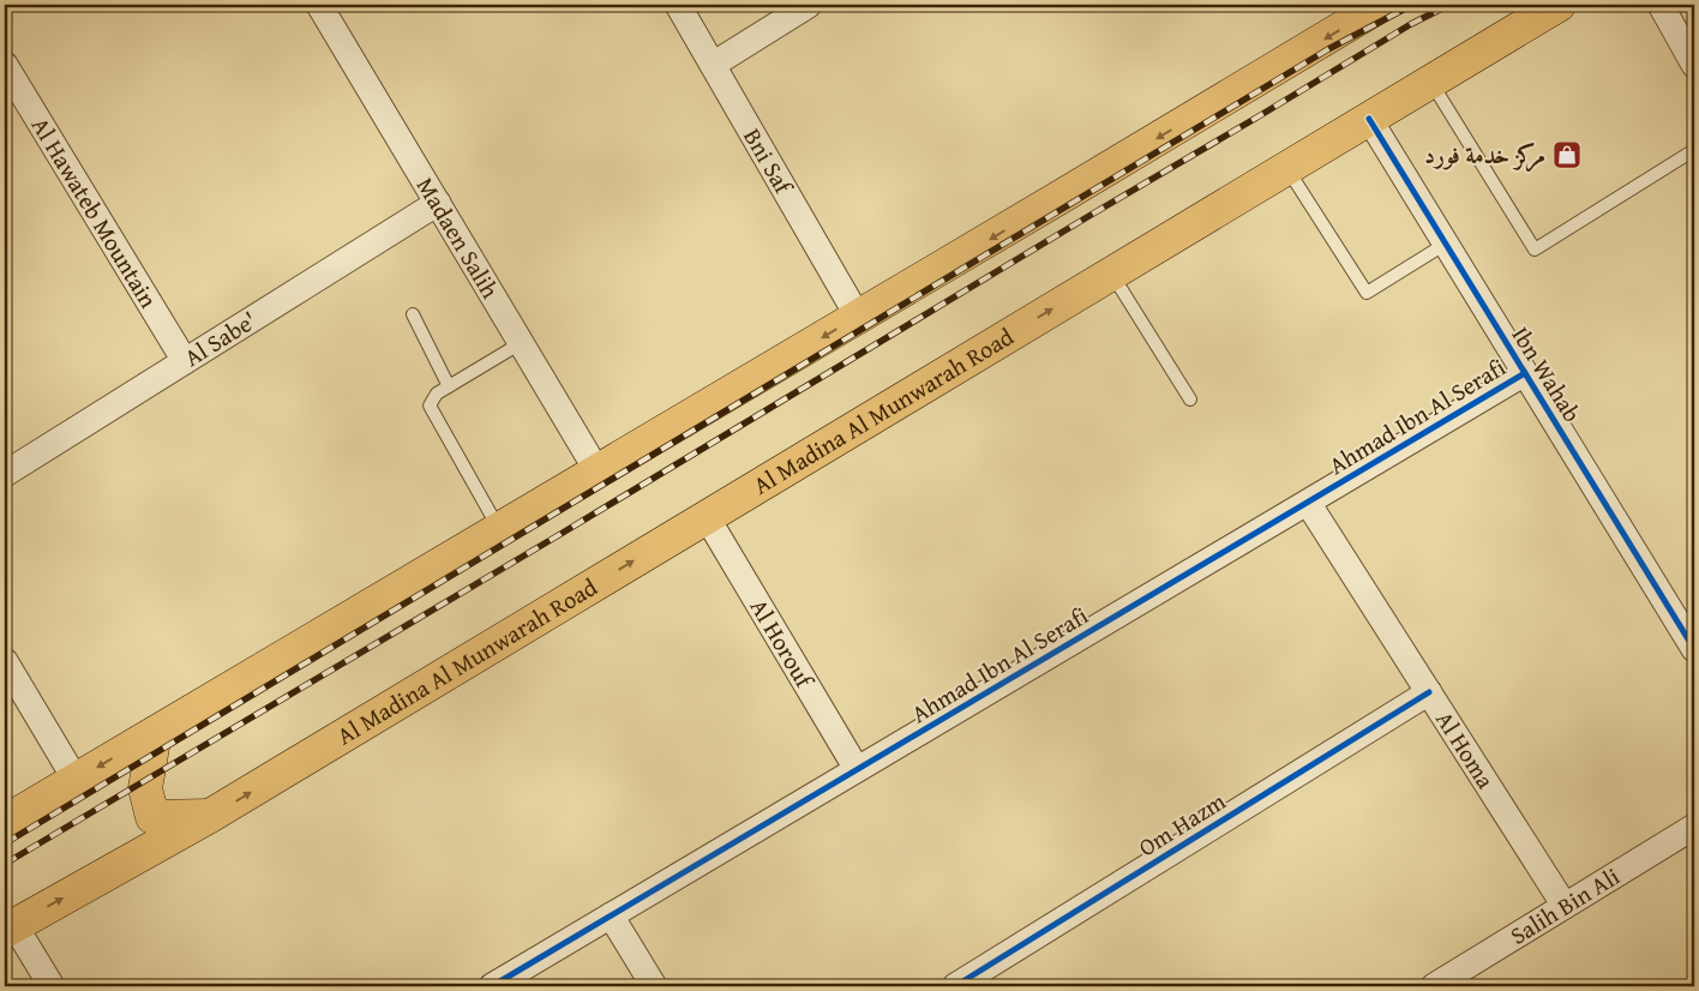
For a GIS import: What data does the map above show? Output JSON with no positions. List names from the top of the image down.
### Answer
{
  "streets": {
    "main road": ["Al Madina Al Munwarah Road"],
    "street": [
      "Bni Saf",
      "Al Hawateb Mountain",
      "Madaen Salih",
      "Al Sabe'",
      "Ibn Wahab",
      "Ahmad Ibn Al Serafi",
      "Al Horouf",
      "Al Homa",
      "Om Hazm",
      "Salih Bin Ali"
    ]
  },
  "crossings": [
    ["Al Hawateb Mountain", "Al Sabe'"],
    ["Madaen Salih", "Al Sabe'"],
    ["Ibn Wahab", "Al Madina Al Munwarah Road"],
    ["Ibn Wahab", "Ahmad Ibn Al Serafi"],
    ["Al Madina Al Munwarah Road", "Al Horouf"],
    ["Ahmad Ibn Al Serafi", "Al Horouf"],
    ["Ahmad Ibn Al Serafi", "Al Homa"],
    ["Al Homa", "Om Hazm"],
    ["Al Homa", "Salih Bin Ali"]
  ],
  "places": {
    "shop": ["مركز خدمة فورد"]
  }
}
